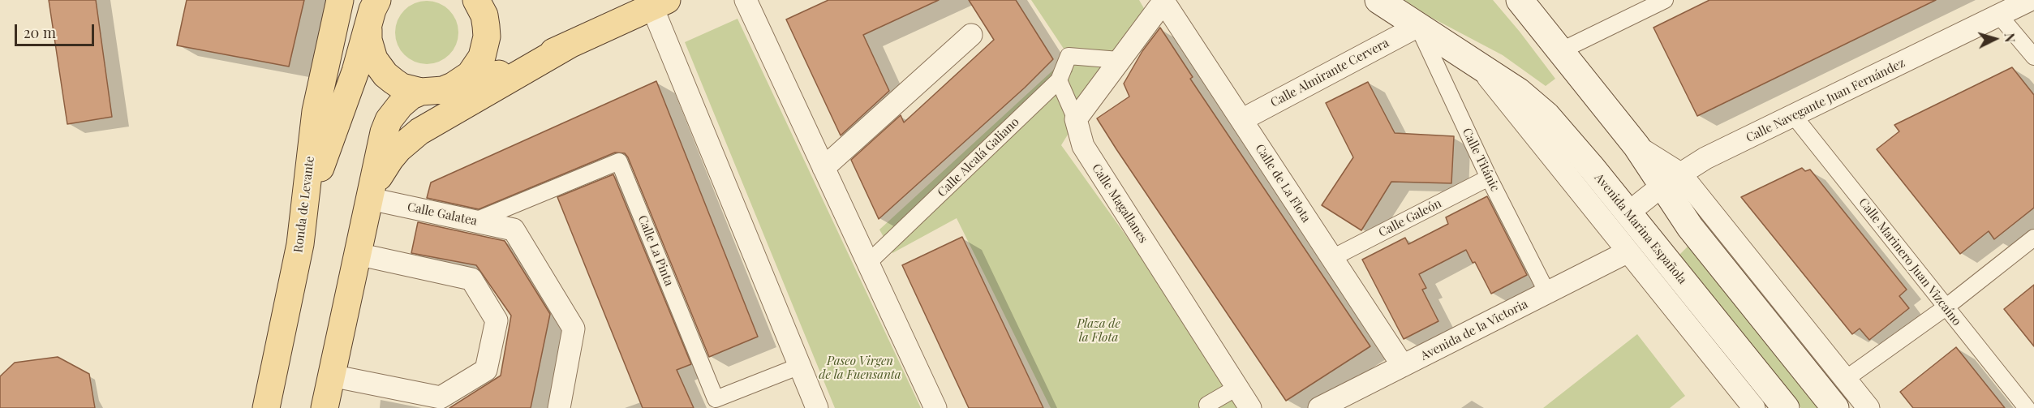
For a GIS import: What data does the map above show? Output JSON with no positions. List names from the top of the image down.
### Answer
{
  "streets": {
    "main road": ["Ronda de Levante", "Avenida Marina Española"],
    "street": [
      "Calle Almirante Cervera",
      "Calle Navegante Juan Fernández",
      "Calle Alcalá Galiano",
      "Calle Titánic",
      "Calle de La Flota",
      "Calle Magallanes",
      "Calle Galatea",
      "Calle Galeón",
      "Calle La Pinta",
      "Calle Marinero Juan Vizcaíno",
      "Avenida de la Victoria"
    ]
  },
  "crossings": [
    ["Calle Almirante Cervera", "Calle Titánic"],
    ["Calle Almirante Cervera", "Calle de La Flota"],
    ["Calle Almirante Cervera", "Avenida Marina Española"],
    ["Calle Navegante Juan Fernández", "Avenida Marina Española"],
    ["Calle Navegante Juan Fernández", "Calle Marinero Juan Vizcaíno"],
    ["Calle Titánic", "Calle Galeón"],
    ["Calle Titánic", "Avenida Marina Española"],
    ["Calle Titánic", "Avenida de la Victoria"],
    ["Calle de La Flota", "Calle Galeón"],
    ["Calle de La Flota", "Avenida de la Victoria"],
    ["Calle Galatea", "Calle La Pinta"],
    ["Avenida Marina Española", "Avenida de la Victoria"]
  ],
  "parks": ["Plaza de la Flota", "Paseo Virgen de la Fuensanta"],
  "scale_bar": "20 m",
  "north": "right"
}
